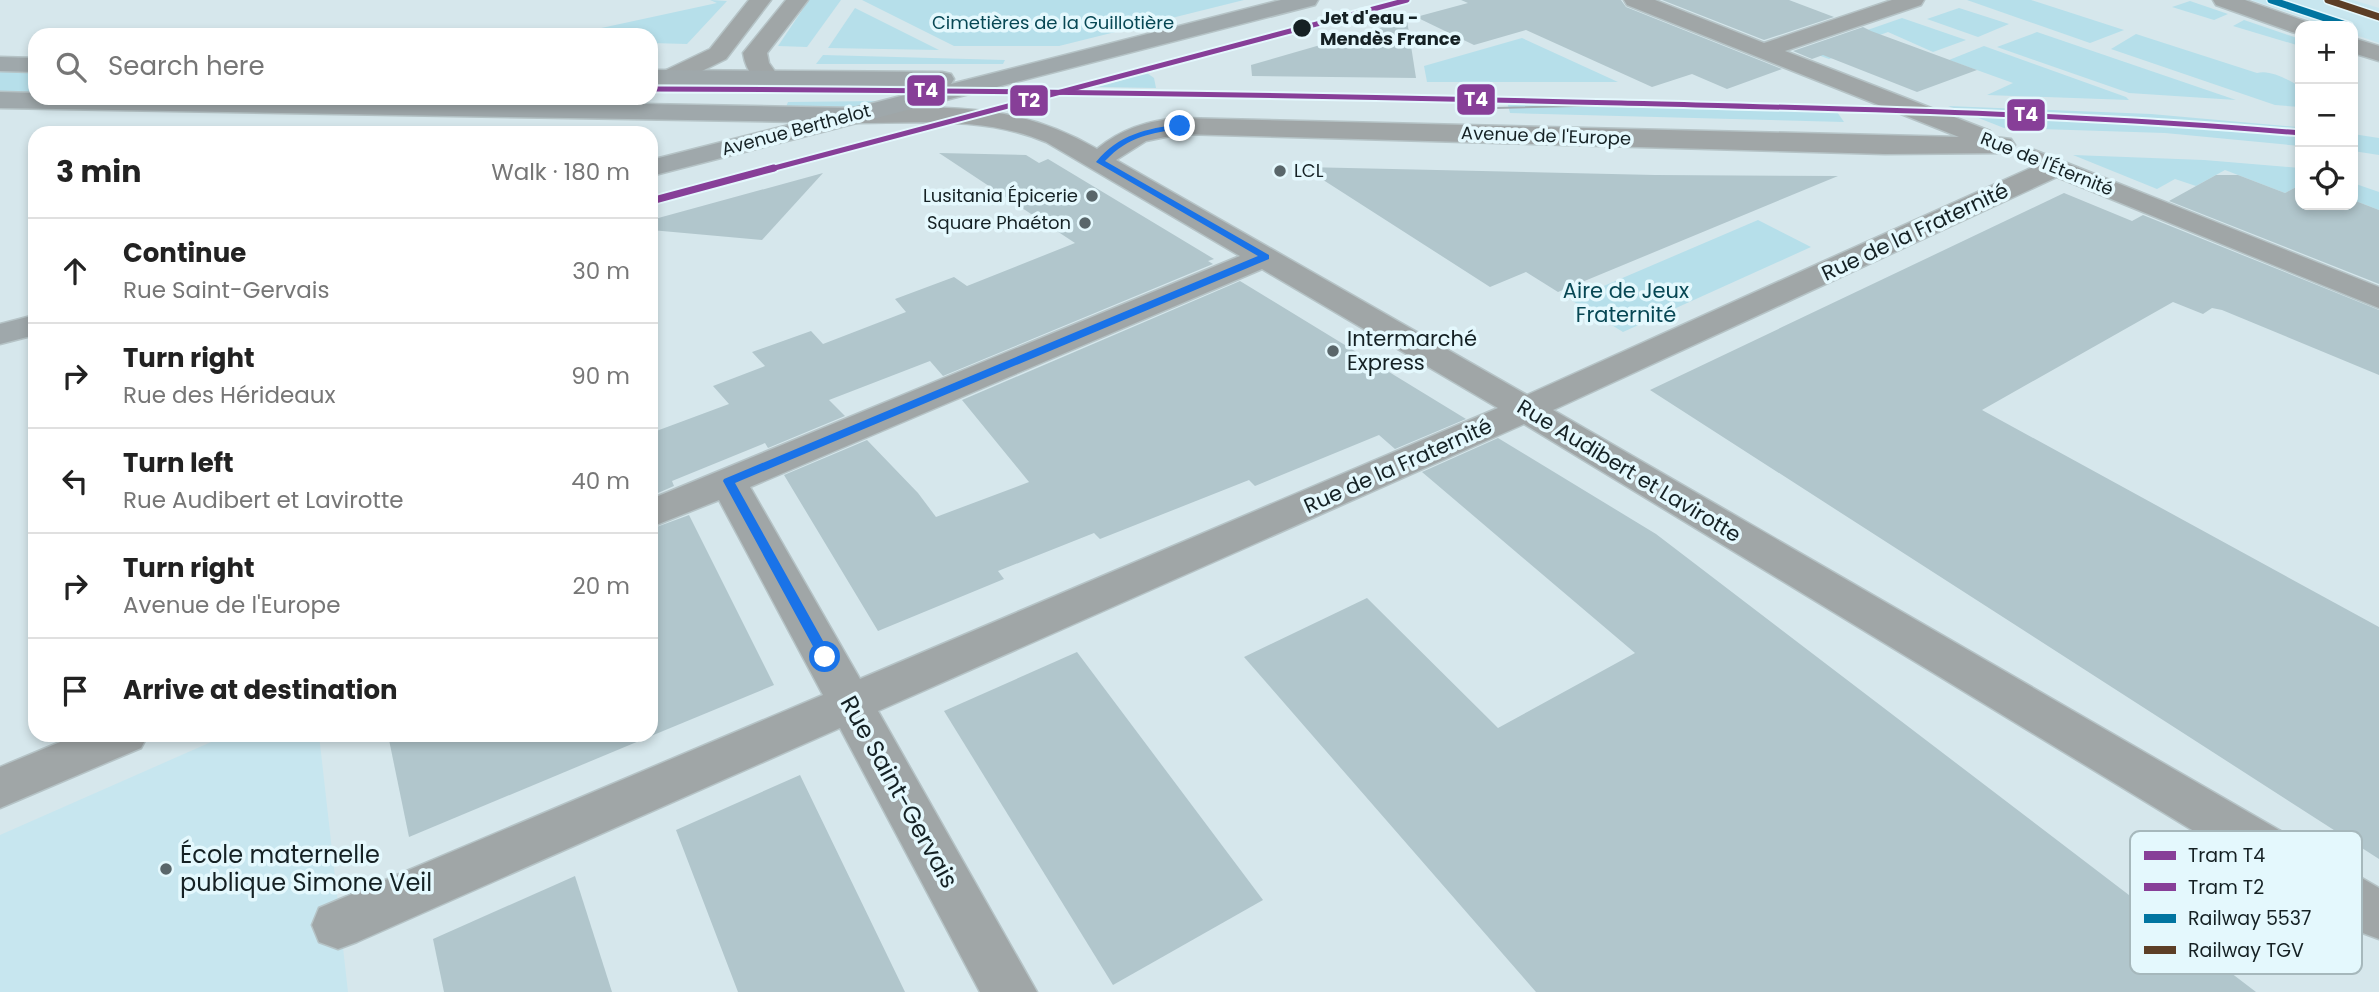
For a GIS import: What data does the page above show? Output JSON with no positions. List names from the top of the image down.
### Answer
{
  "streets": {
    "main road": ["Avenue Berthelot"],
    "street": [
      "Avenue de l'Europe",
      "Rue de l'Éternité",
      "Rue de la Fraternité",
      "Rue Audibert et Lavirotte",
      "Rue Saint-Gervais"
    ]
  },
  "crossings": [
    ["Avenue Berthelot", "Rue Audibert et Lavirotte"],
    ["Avenue de l'Europe", "Rue de l'Éternité"],
    ["Avenue de l'Europe", "Rue Audibert et Lavirotte"],
    ["Rue de l'Éternité", "Rue de la Fraternité"],
    ["Rue de la Fraternité", "Rue Audibert et Lavirotte"],
    ["Rue de la Fraternité", "Rue Saint-Gervais"]
  ],
  "parks": ["Cimetières de la Guillotière", "Aire de Jeux Fraternité"],
  "places": [
    "Jet d'eau - Mendès France",
    "LCL",
    "Lusitania Épicerie",
    "Square Phaéton",
    "Intermarché Express",
    "École maternelle publique Simone Veil"
  ],
  "lines": [
    "tram line T2",
    "rail line 5537",
    "rail line TGV",
    "tram line T4"
  ],
  "legend": [
    "Tram T4",
    "Tram T2",
    "Railway 5537",
    "Railway TGV"
  ],
  "page": {
    "map_buttons": ["+", "−"],
    "search": "Search here",
    "heading": ["3 min", "Walk · 180 m"],
    "list": [
      ["Continue", "Rue Saint-Gervais", "30 m"],
      ["Turn right", "Rue des Hérideaux", "90 m"],
      ["Turn left", "Rue Audibert et Lavirotte", "40 m"],
      ["Turn right", "Avenue de l'Europe", "20 m"],
      "Arrive at destination"
    ]
  }
}
